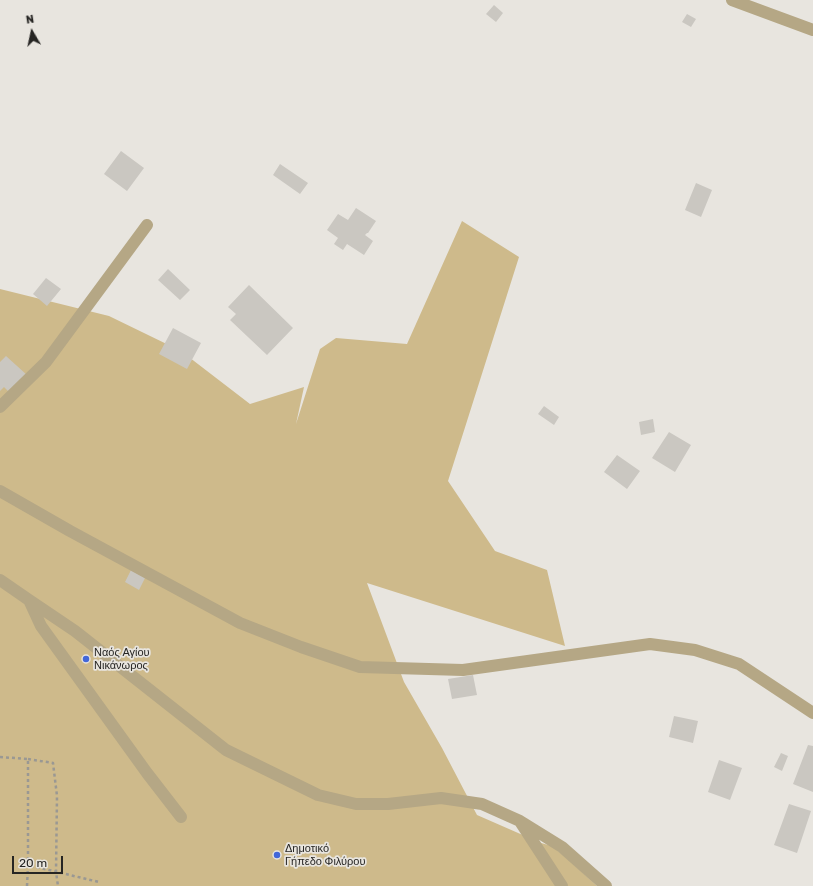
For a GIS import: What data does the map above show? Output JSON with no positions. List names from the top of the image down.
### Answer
{
  "places": ["Ναός Αγίου Νικάνωρος", "Δημοτικό Γήπεδο Φιλύρου"],
  "scale_bar": "20 m",
  "north": "top"
}
